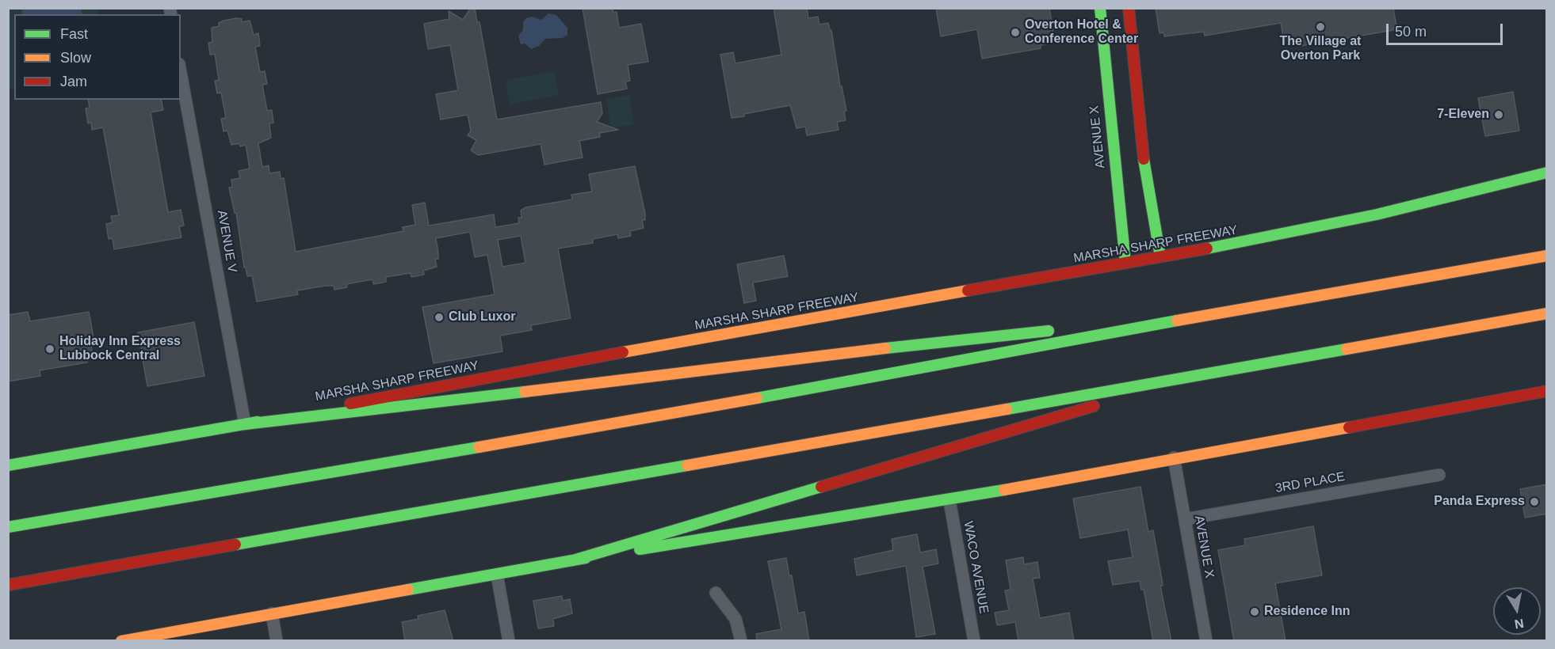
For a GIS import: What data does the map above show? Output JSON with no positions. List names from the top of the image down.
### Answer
{
  "streets": {
    "main road": ["AVENUE X", "MARSHA SHARP FREEWAY"],
    "street": ["AVENUE V", "3RD PLACE", "WACO AVENUE"]
  },
  "crossings": [
    ["AVENUE X", "MARSHA SHARP FREEWAY"],
    ["AVENUE X", "3RD PLACE"],
    ["AVENUE V", "MARSHA SHARP FREEWAY"]
  ],
  "places": [
    "The Village at Overton Park",
    "Overton Hotel & Conference Center",
    "7-Eleven",
    "Club Luxor",
    "Holiday Inn Express Lubbock Central",
    "Panda Express",
    "Residence Inn"
  ],
  "legend": ["Fast", "Slow", "Jam"],
  "scale_bar": "50 m",
  "north": "bottom"
}
